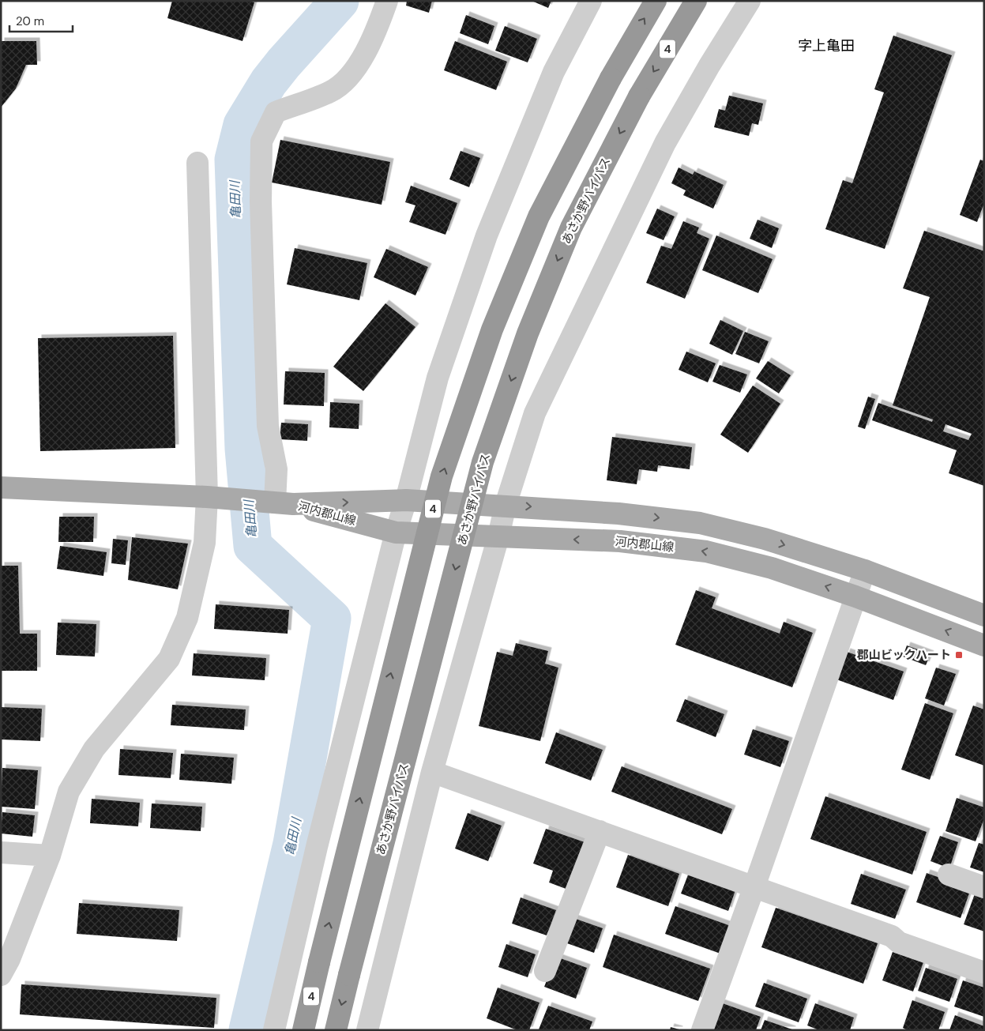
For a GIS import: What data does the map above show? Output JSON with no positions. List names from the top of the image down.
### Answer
{
  "streets": {
    "highway": ["4", "あさか野バイパス"],
    "main road": ["河内郡山線"]
  },
  "districts": ["字上亀田"],
  "water": ["亀田川"],
  "places": {
    "transit": ["郡山ビックハート"]
  },
  "scale_bar": "20 m"
}
